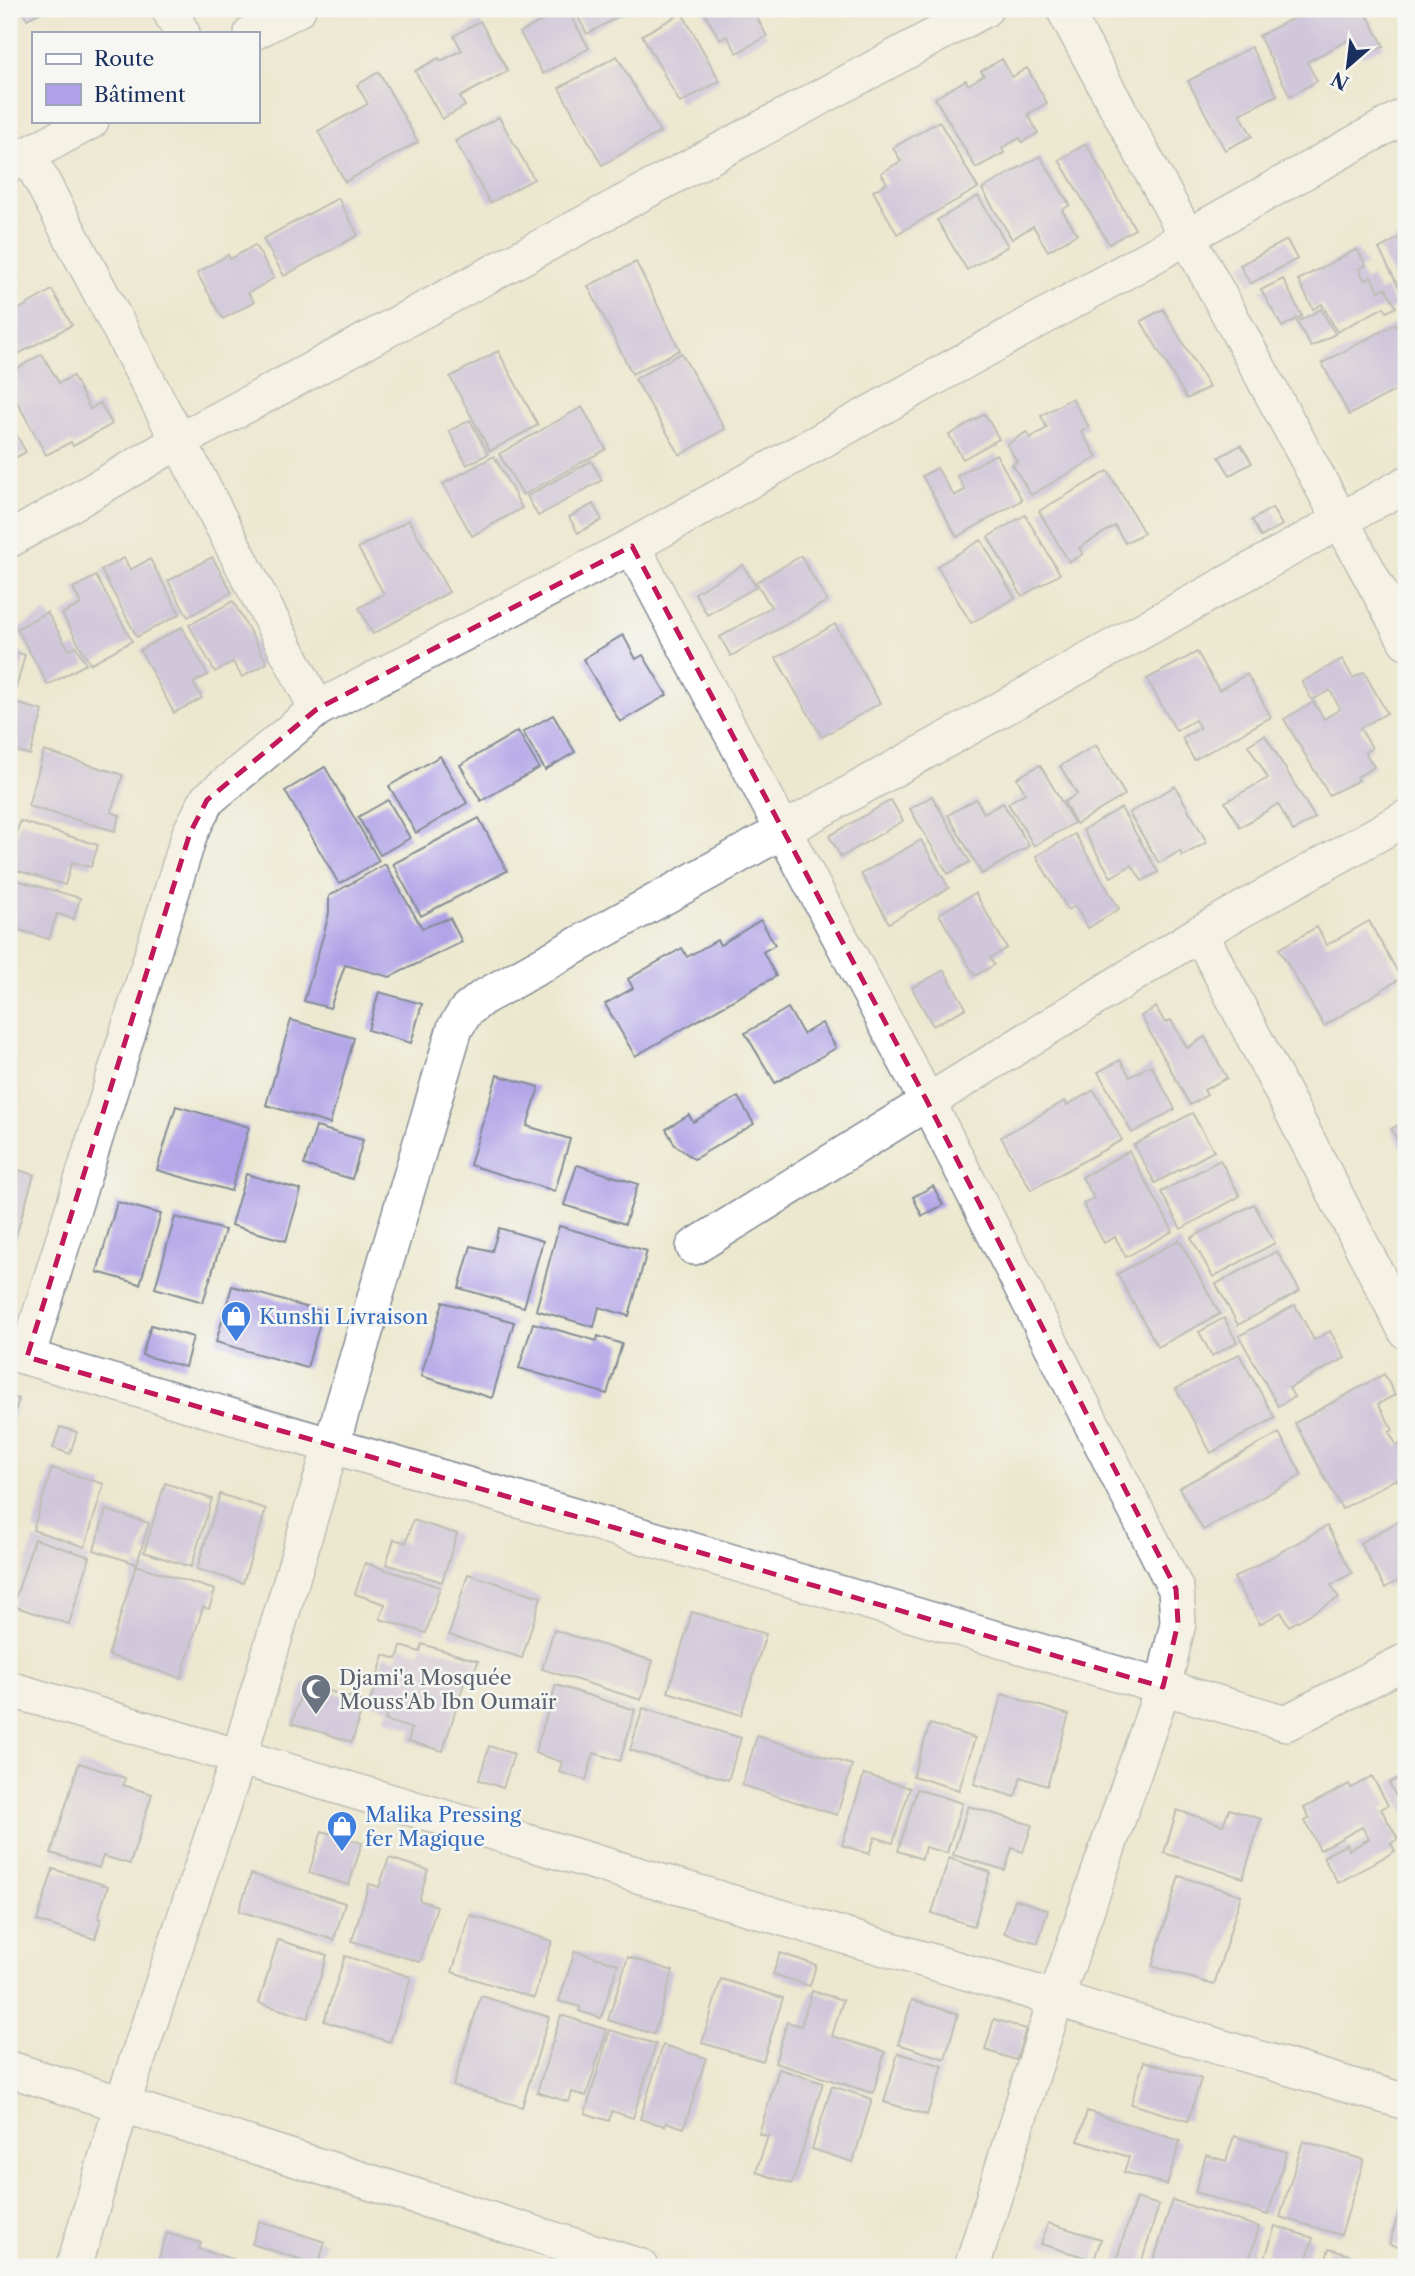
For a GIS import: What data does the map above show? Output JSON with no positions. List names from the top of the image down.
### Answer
{
  "places": {
    "shop": ["Kunshi Livraison", "Malika Pressing fer Magique"],
    "mosque": ["Djami'a Mosquée Mouss'Ab Ibn Oumaïr"]
  },
  "legend": ["Route", "Bâtiment"],
  "north": "bottom left"
}
